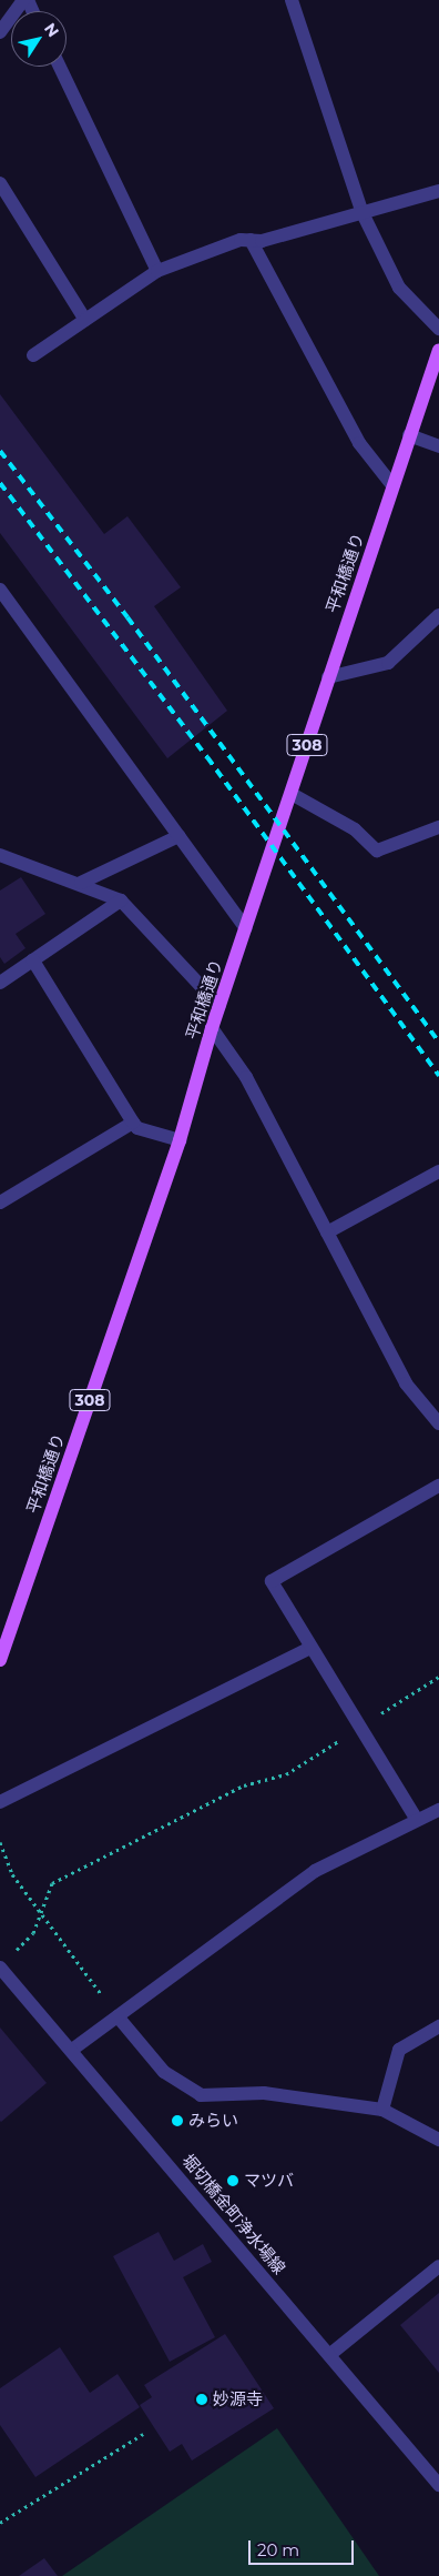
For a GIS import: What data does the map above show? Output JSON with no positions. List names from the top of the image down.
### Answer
{
  "streets": {
    "main road": ["平和橋通り", "308"],
    "street": ["堀切橋金町浄水場線"]
  },
  "places": ["みらい", "マツバ", "妙源寺"],
  "scale_bar": "20 m",
  "north": "top right"
}
